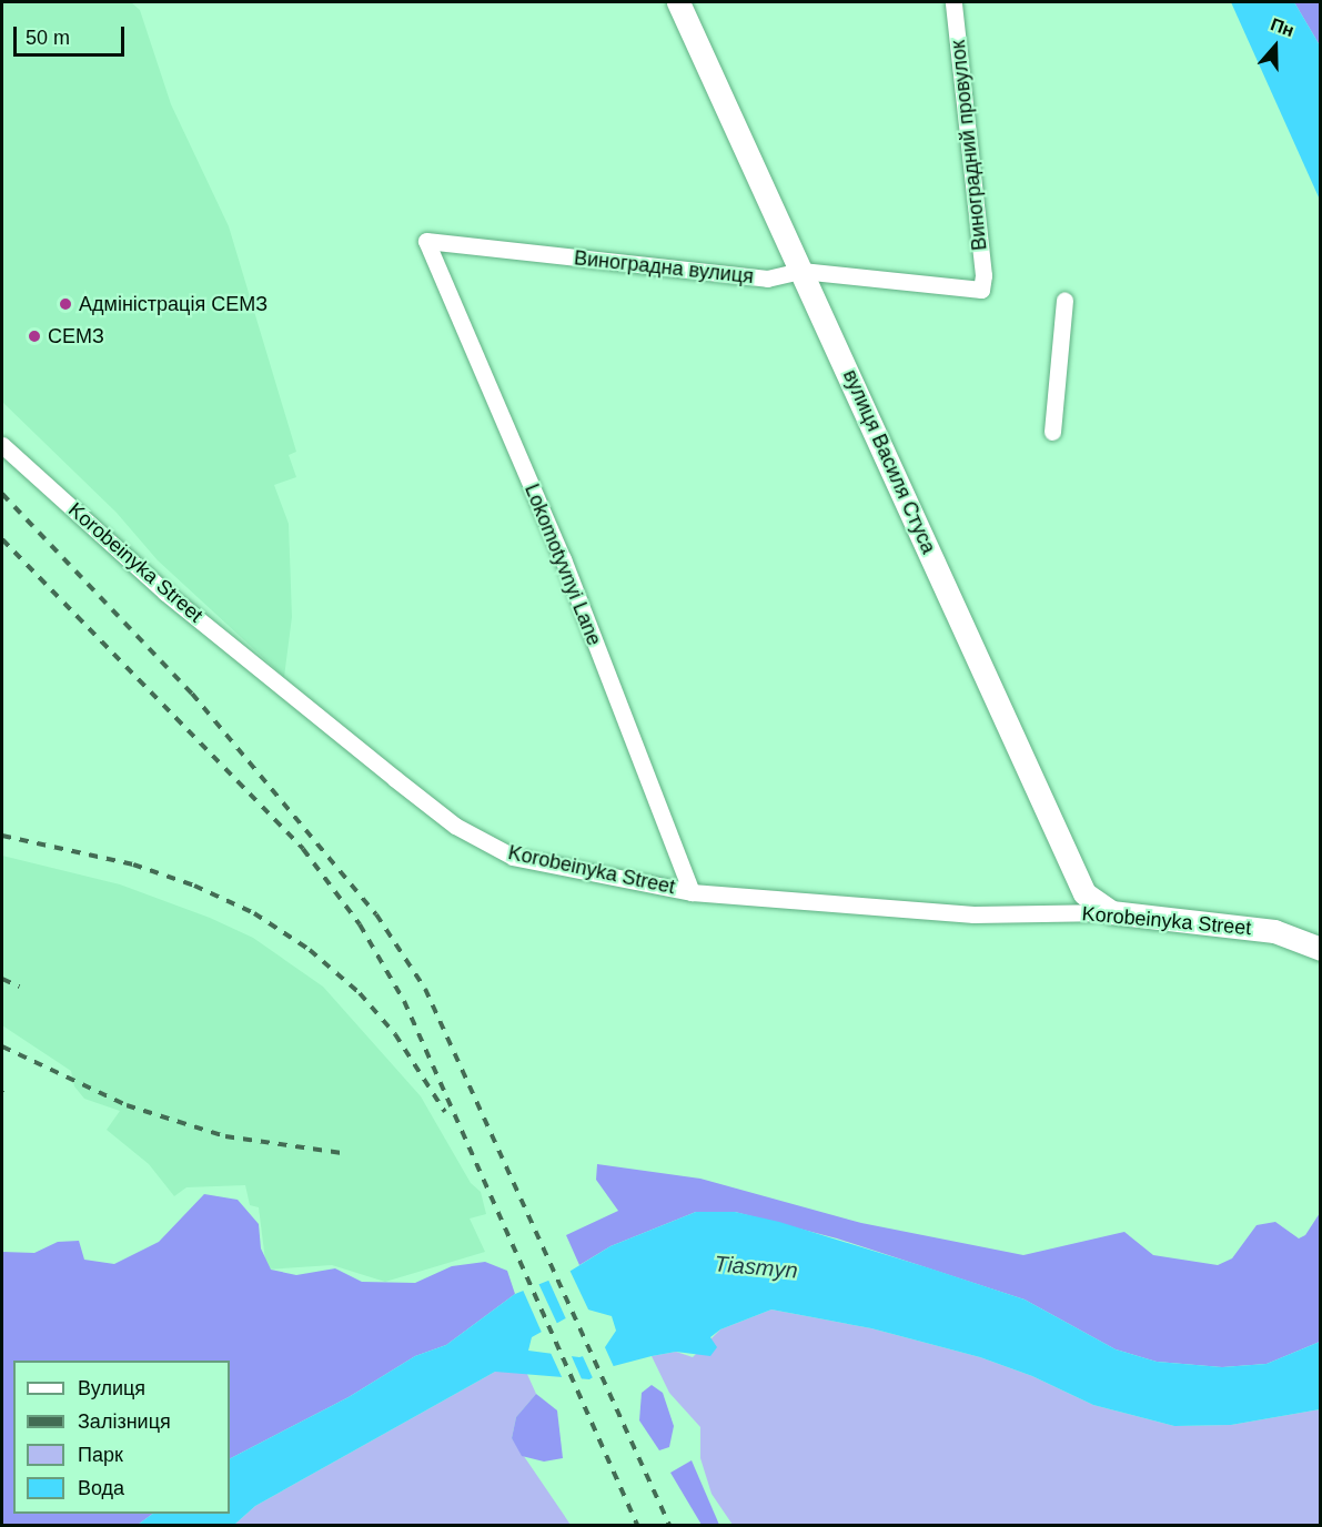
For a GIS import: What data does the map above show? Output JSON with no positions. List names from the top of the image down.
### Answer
{
  "streets": {
    "street": [
      "Виноградний провулок",
      "Виноградна вулиця",
      "вулиця Василя Стуса",
      "Korobeinyka Street",
      "Lokomotyvnyi Lane"
    ]
  },
  "crossings": [
    ["Виноградний провулок", "Виноградна вулиця"],
    ["Виноградна вулиця", "вулиця Василя Стуса"],
    ["Виноградна вулиця", "Lokomotyvnyi Lane"],
    ["вулиця Василя Стуса", "Korobeinyka Street"],
    ["Korobeinyka Street", "Lokomotyvnyi Lane"]
  ],
  "water": ["Tiasmyn"],
  "places": ["Адміністрація СЕМЗ", "СЕМЗ"],
  "legend": [
    "Вулиця",
    "Залізниця",
    "Парк",
    "Вода"
  ],
  "scale_bar": "50 m",
  "north": "top"
}
